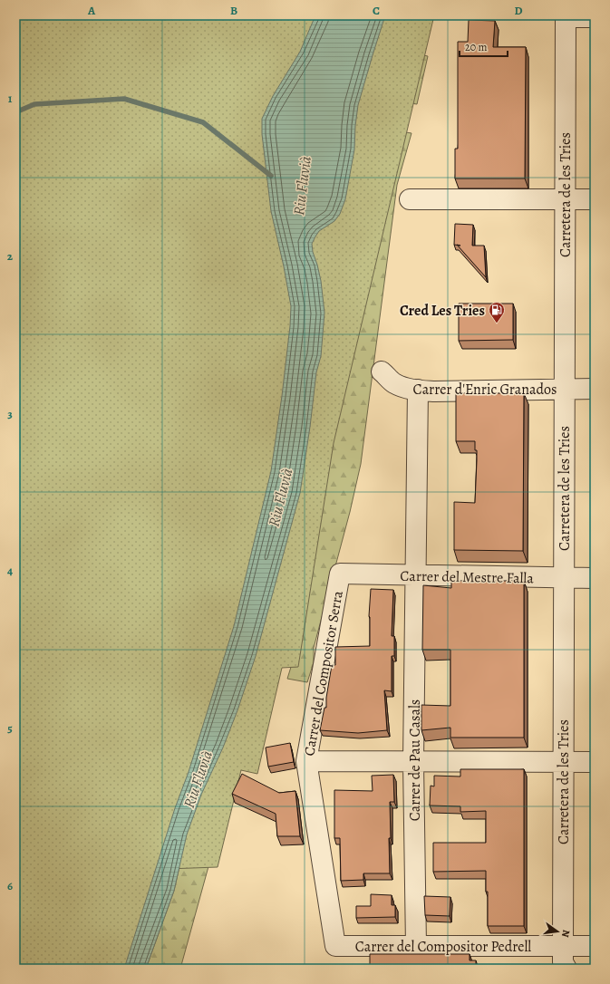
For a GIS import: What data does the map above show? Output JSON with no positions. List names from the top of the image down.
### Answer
{
  "streets": {
    "street": [
      "Carretera de les Tries",
      "Carrer d'Enric Granados",
      "Carrer del Mestre Falla",
      "Carrer del Compositor Serra",
      "Carrer de Pau Casals",
      "Carrer del Compositor Pedrell"
    ]
  },
  "crossings": [
    ["Carretera de les Tries", "Carrer d'Enric Granados"],
    ["Carretera de les Tries", "Carrer del Mestre Falla"],
    ["Carretera de les Tries", "Carrer del Compositor Pedrell"],
    ["Carrer d'Enric Granados", "Carrer de Pau Casals"],
    ["Carrer del Mestre Falla", "Carrer del Compositor Serra"],
    ["Carrer del Mestre Falla", "Carrer de Pau Casals"],
    ["Carrer del Compositor Serra", "Carrer del Compositor Pedrell"],
    ["Carrer de Pau Casals", "Carrer del Compositor Pedrell"]
  ],
  "water": ["Riu Fluvià"],
  "places": {
    "fuel station": ["Cred Les Tries"]
  },
  "scale_bar": "20 m",
  "north": "right",
  "grid": {
    "columns": [
      "A",
      "B",
      "C",
      "D"
    ],
    "rows": [
      "1",
      "2",
      "3",
      "4",
      "5",
      "6"
    ]
  }
}
